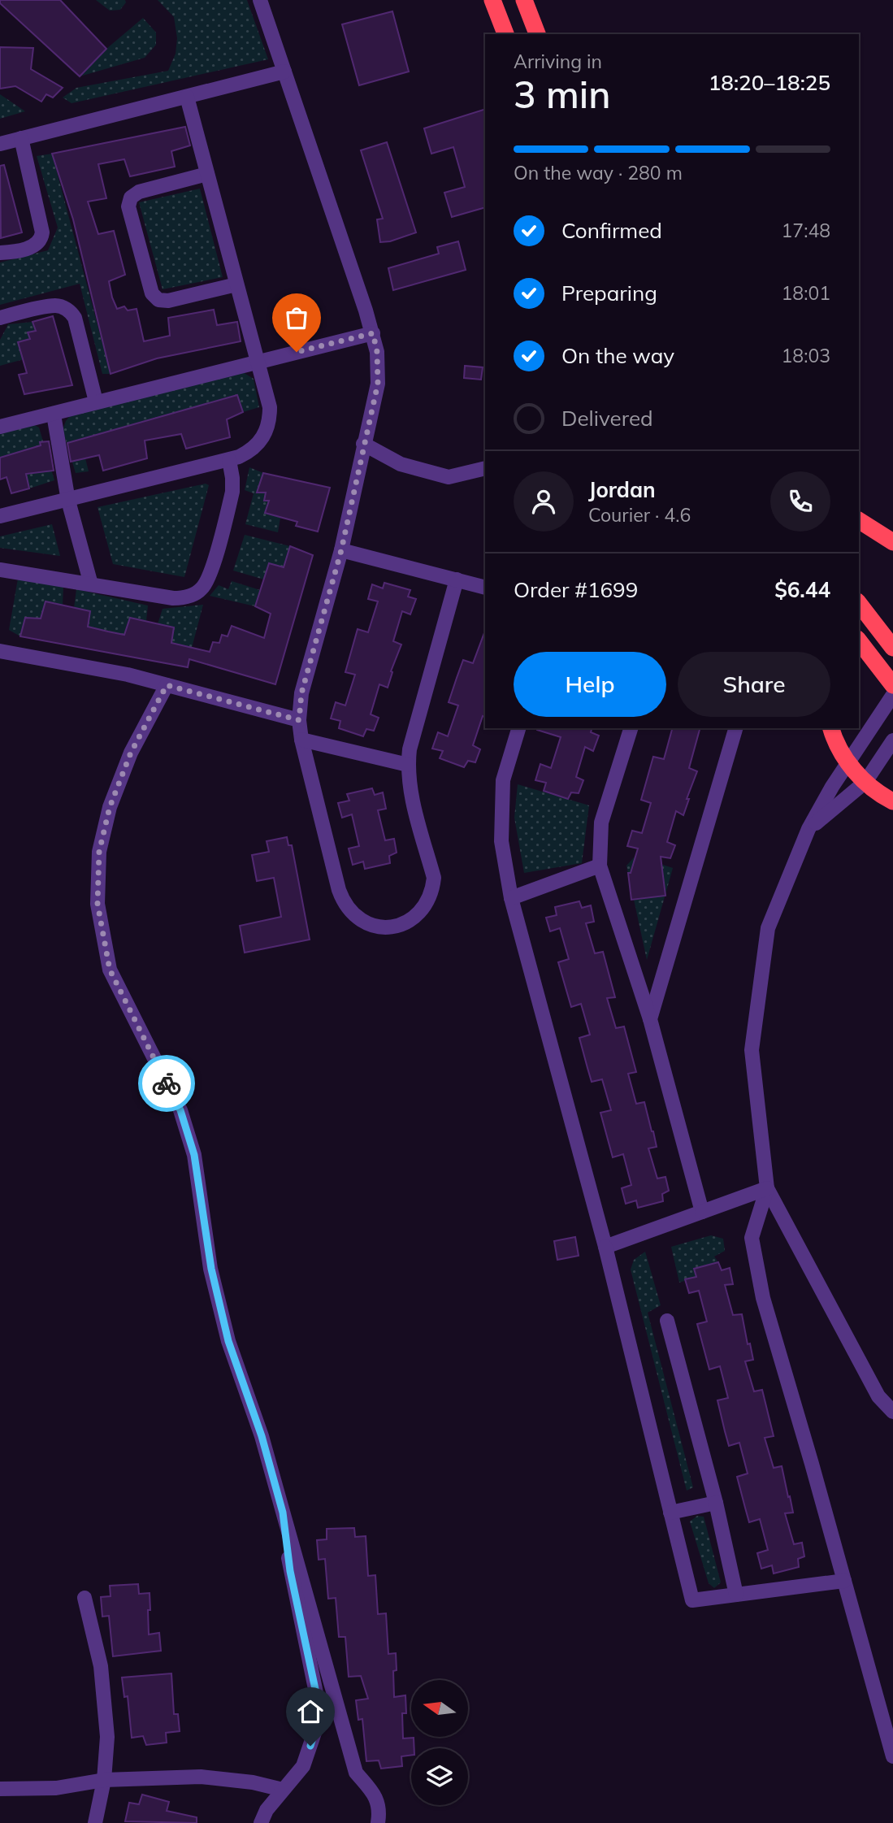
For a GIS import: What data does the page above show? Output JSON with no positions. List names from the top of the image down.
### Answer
{
  "north": "left",
  "page": {
    "heading": ["3 min", "Arriving in", "18:20–18:25"],
    "panel": [
      "Jordan",
      "Courier · 4.6",
      "Order #1699",
      "$6.44"
    ],
    "bar": "On the way · 280 m",
    "list": [
      ["Confirmed", "17:48"],
      ["Preparing", "18:01"],
      ["On the way", "18:03"],
      "Delivered"
    ],
    "buttons": ["Help", "Share"]
  }
}
